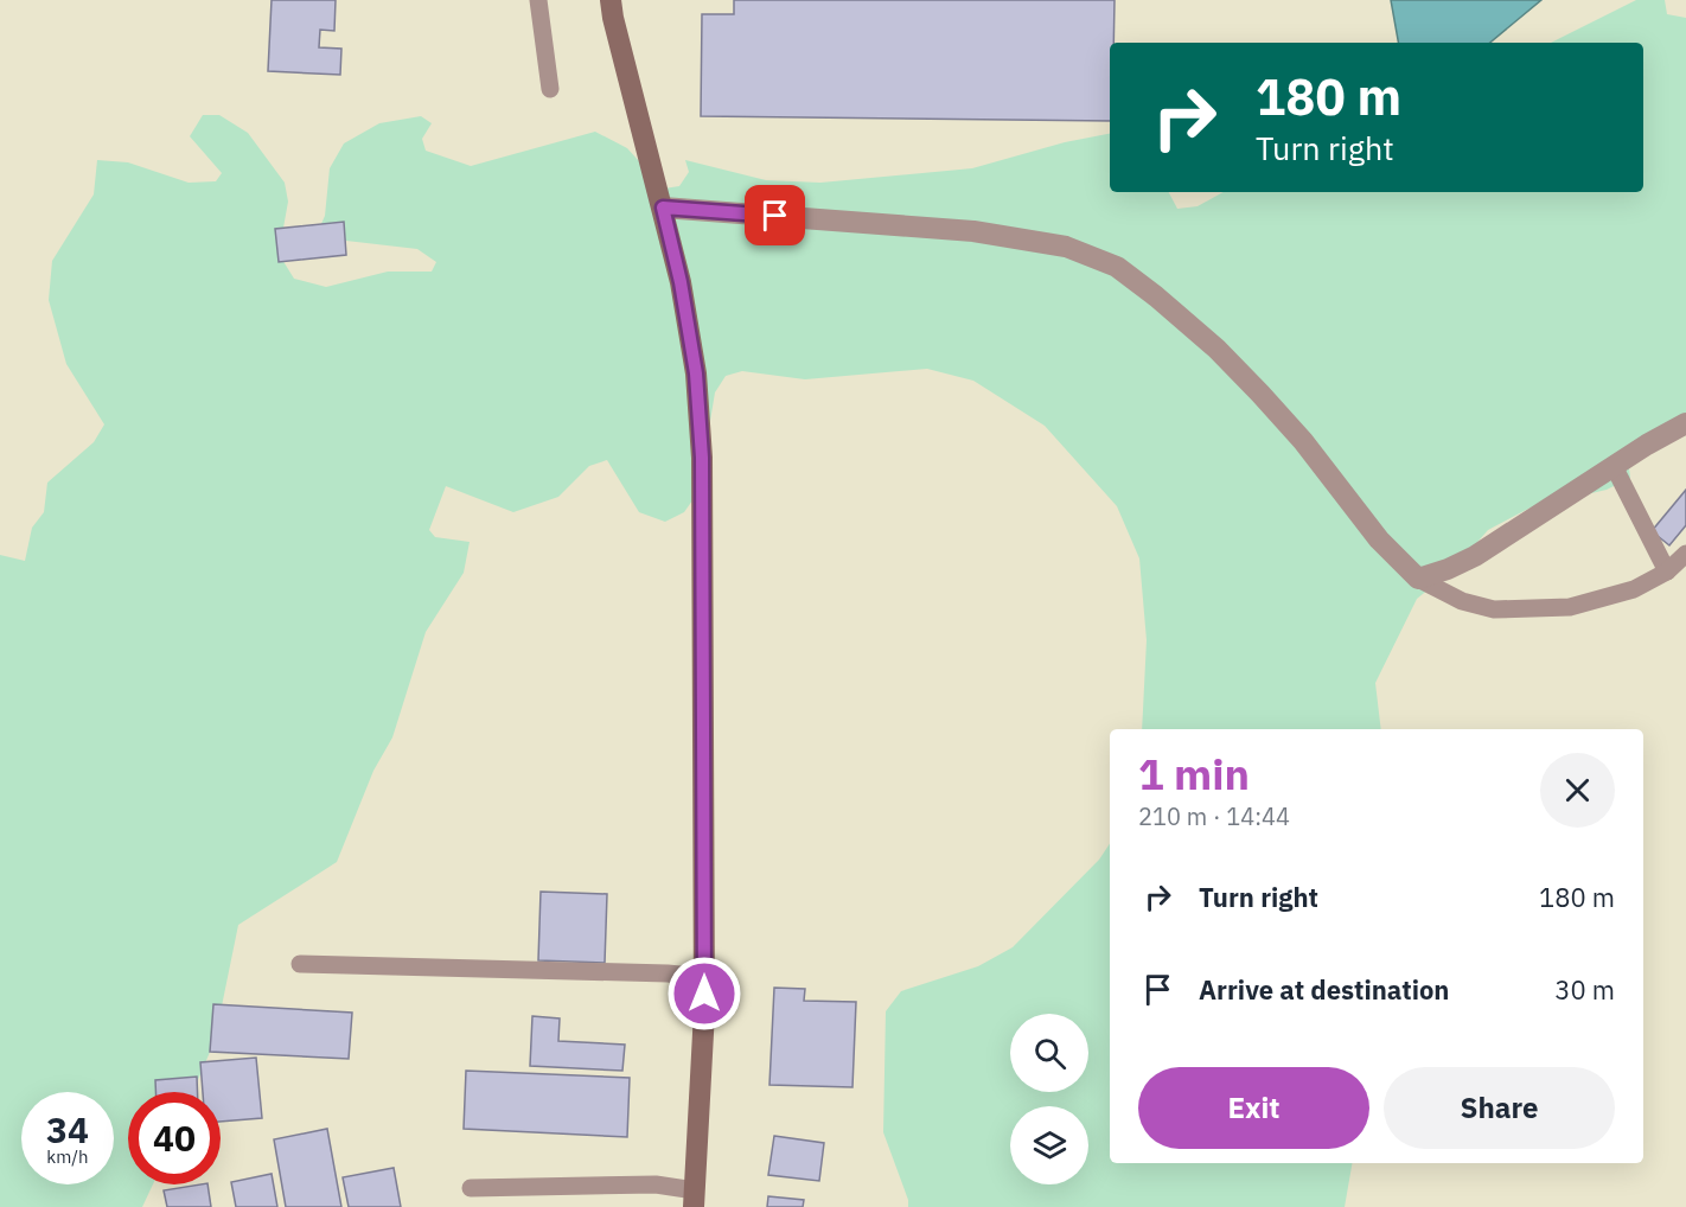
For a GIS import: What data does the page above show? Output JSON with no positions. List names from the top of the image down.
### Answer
{
  "page": {
    "turn": ["180 m", "Turn right"],
    "heading": ["1 min", "210 m · 14:44"],
    "list": [
      {
        "name": "Turn right",
        "value": "180 m"
      },
      {
        "name": "Arrive at destination",
        "value": "30 m"
      }
    ],
    "buttons": ["Exit", "Share"],
    "speed": "34 km/h",
    "limit": "40"
  }
}
